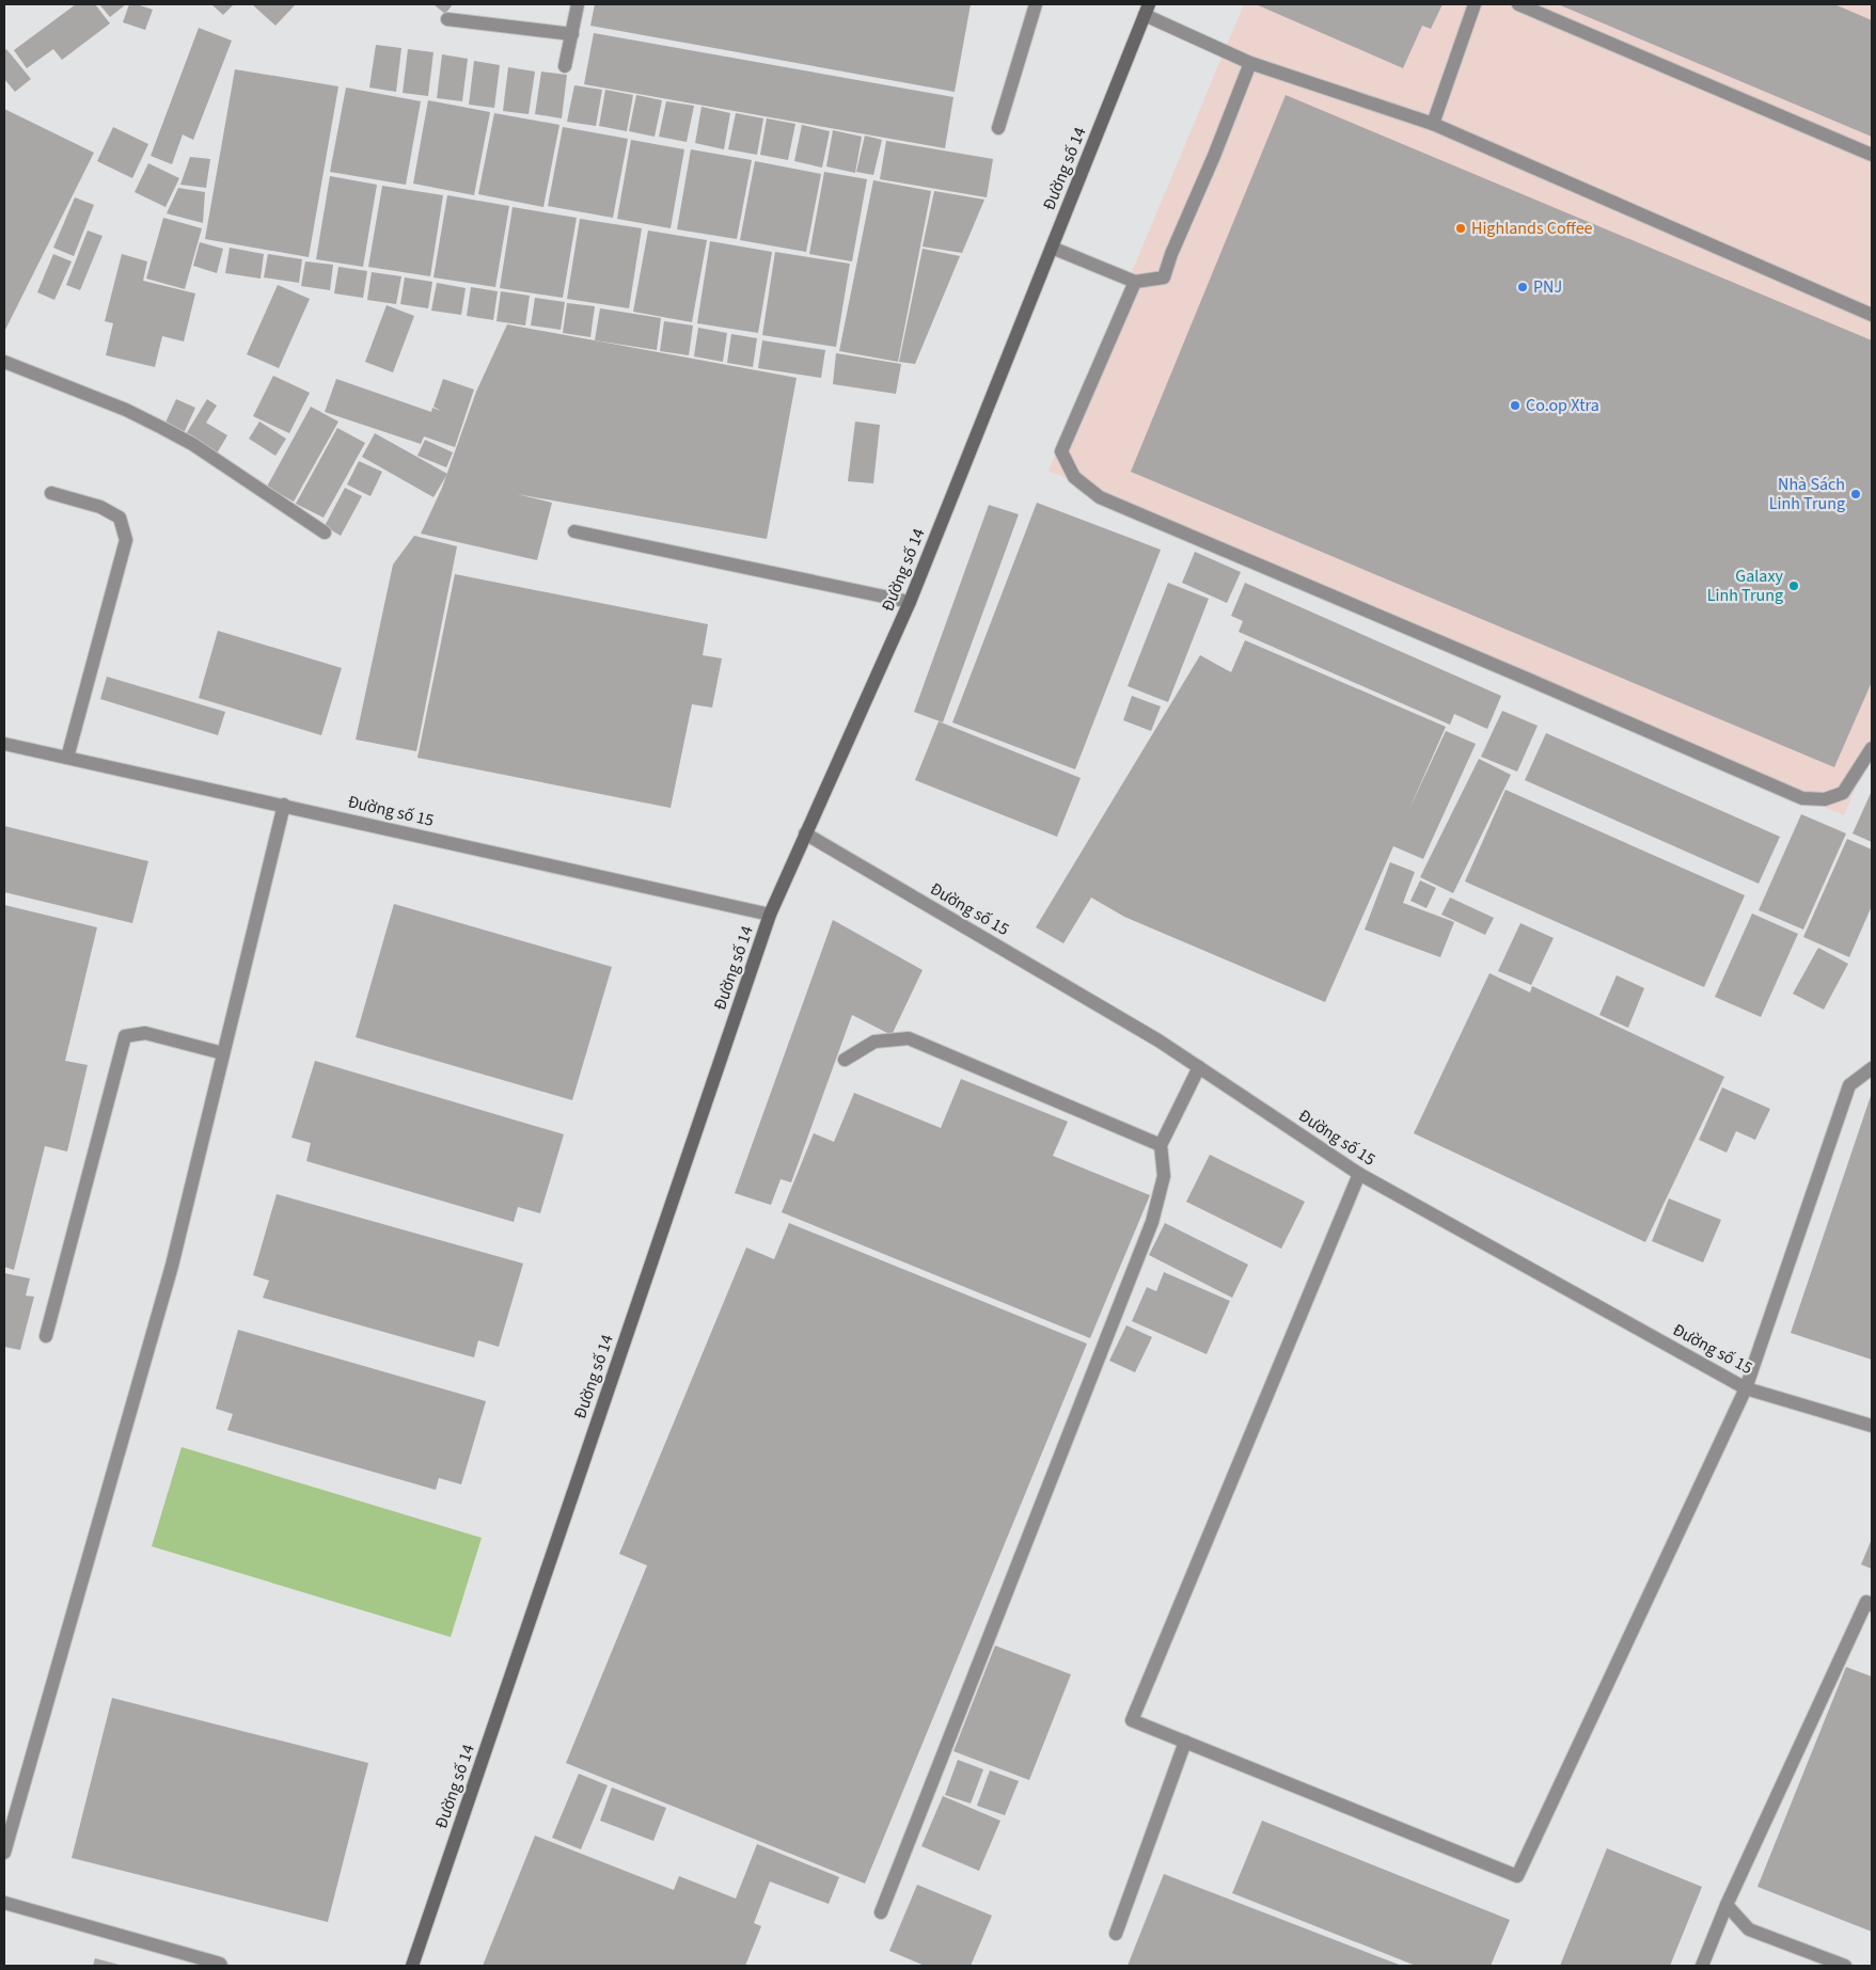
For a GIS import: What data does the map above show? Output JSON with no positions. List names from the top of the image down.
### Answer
{
  "streets": {
    "street": ["Đường số 14", "Đường số 15"]
  },
  "crossings": [
    ["Đường số 14", "Đường số 15"]
  ],
  "places": [
    "Highlands Coffee",
    "PNJ",
    "Co.op Xtra",
    "Nhà Sách Linh Trung",
    "Galaxy Linh Trung"
  ]
}
